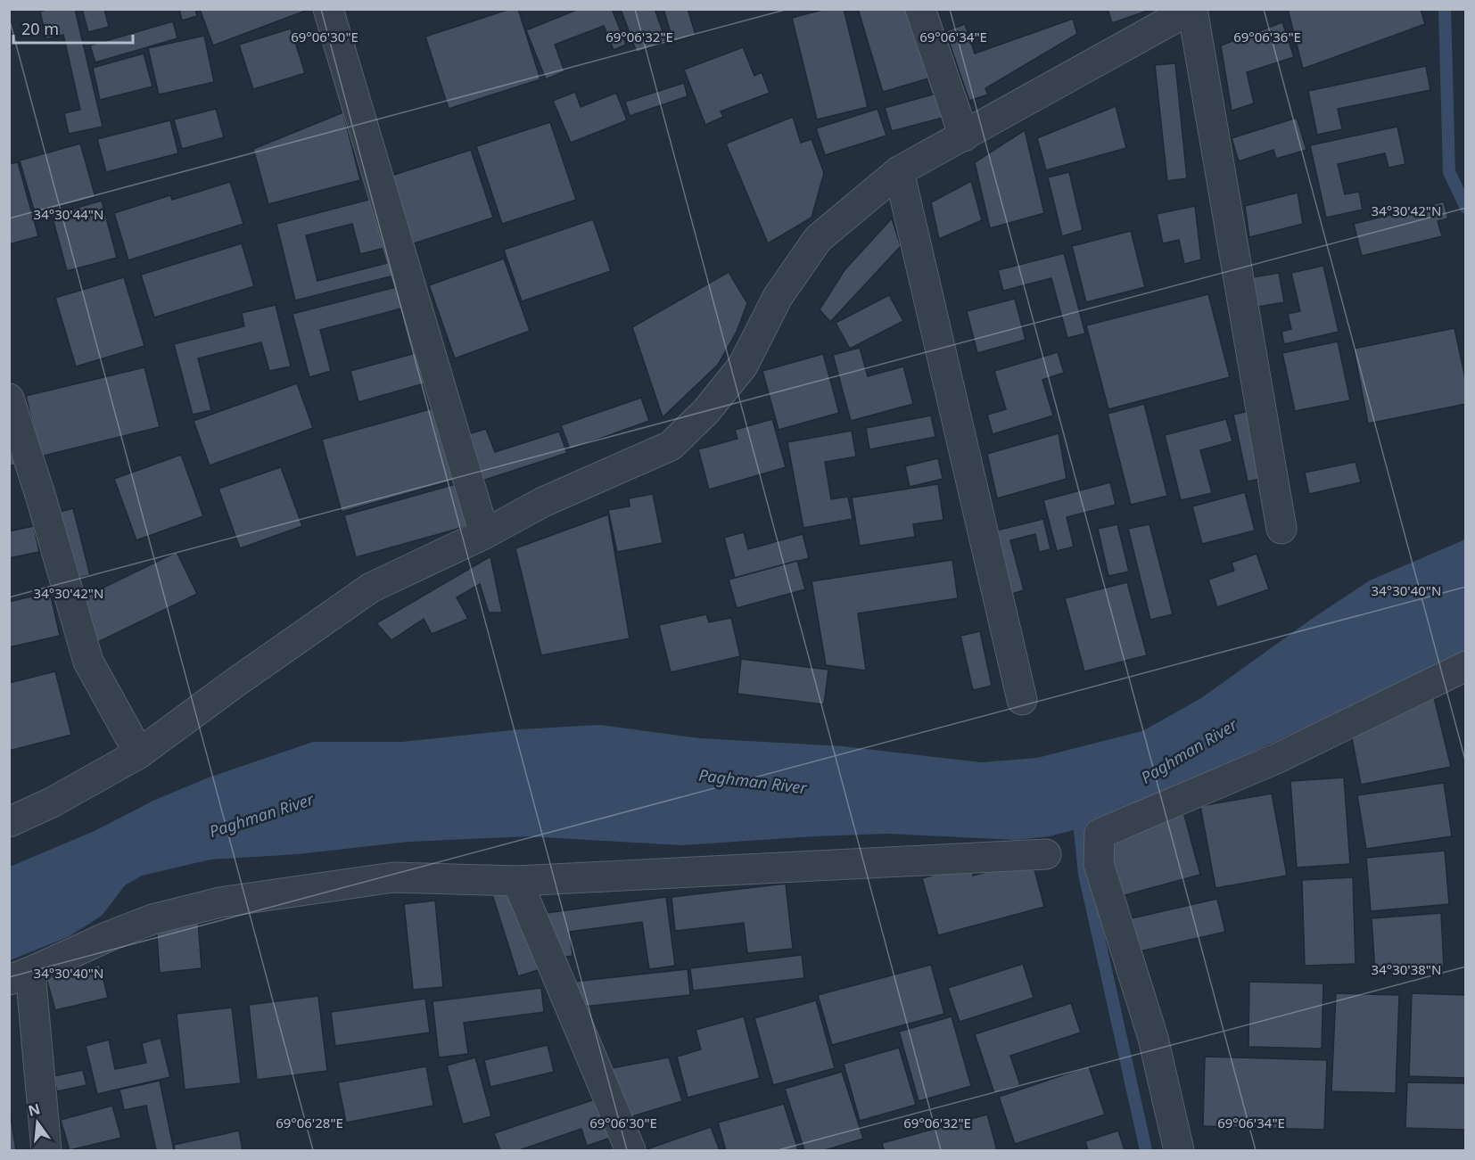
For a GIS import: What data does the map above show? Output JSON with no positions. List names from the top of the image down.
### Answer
{
  "water": ["Paghman River"],
  "scale_bar": "20 m",
  "north": "top",
  "coordinates": [
    "69°06'30\"E",
    "69°06'32\"E",
    "69°06'34\"E",
    "69°06'36\"E",
    "34°30'42\"N",
    "34°30'44\"N",
    "34°30'40\"N",
    "34°30'38\"N",
    "69°06'28\"E"
  ]
}
